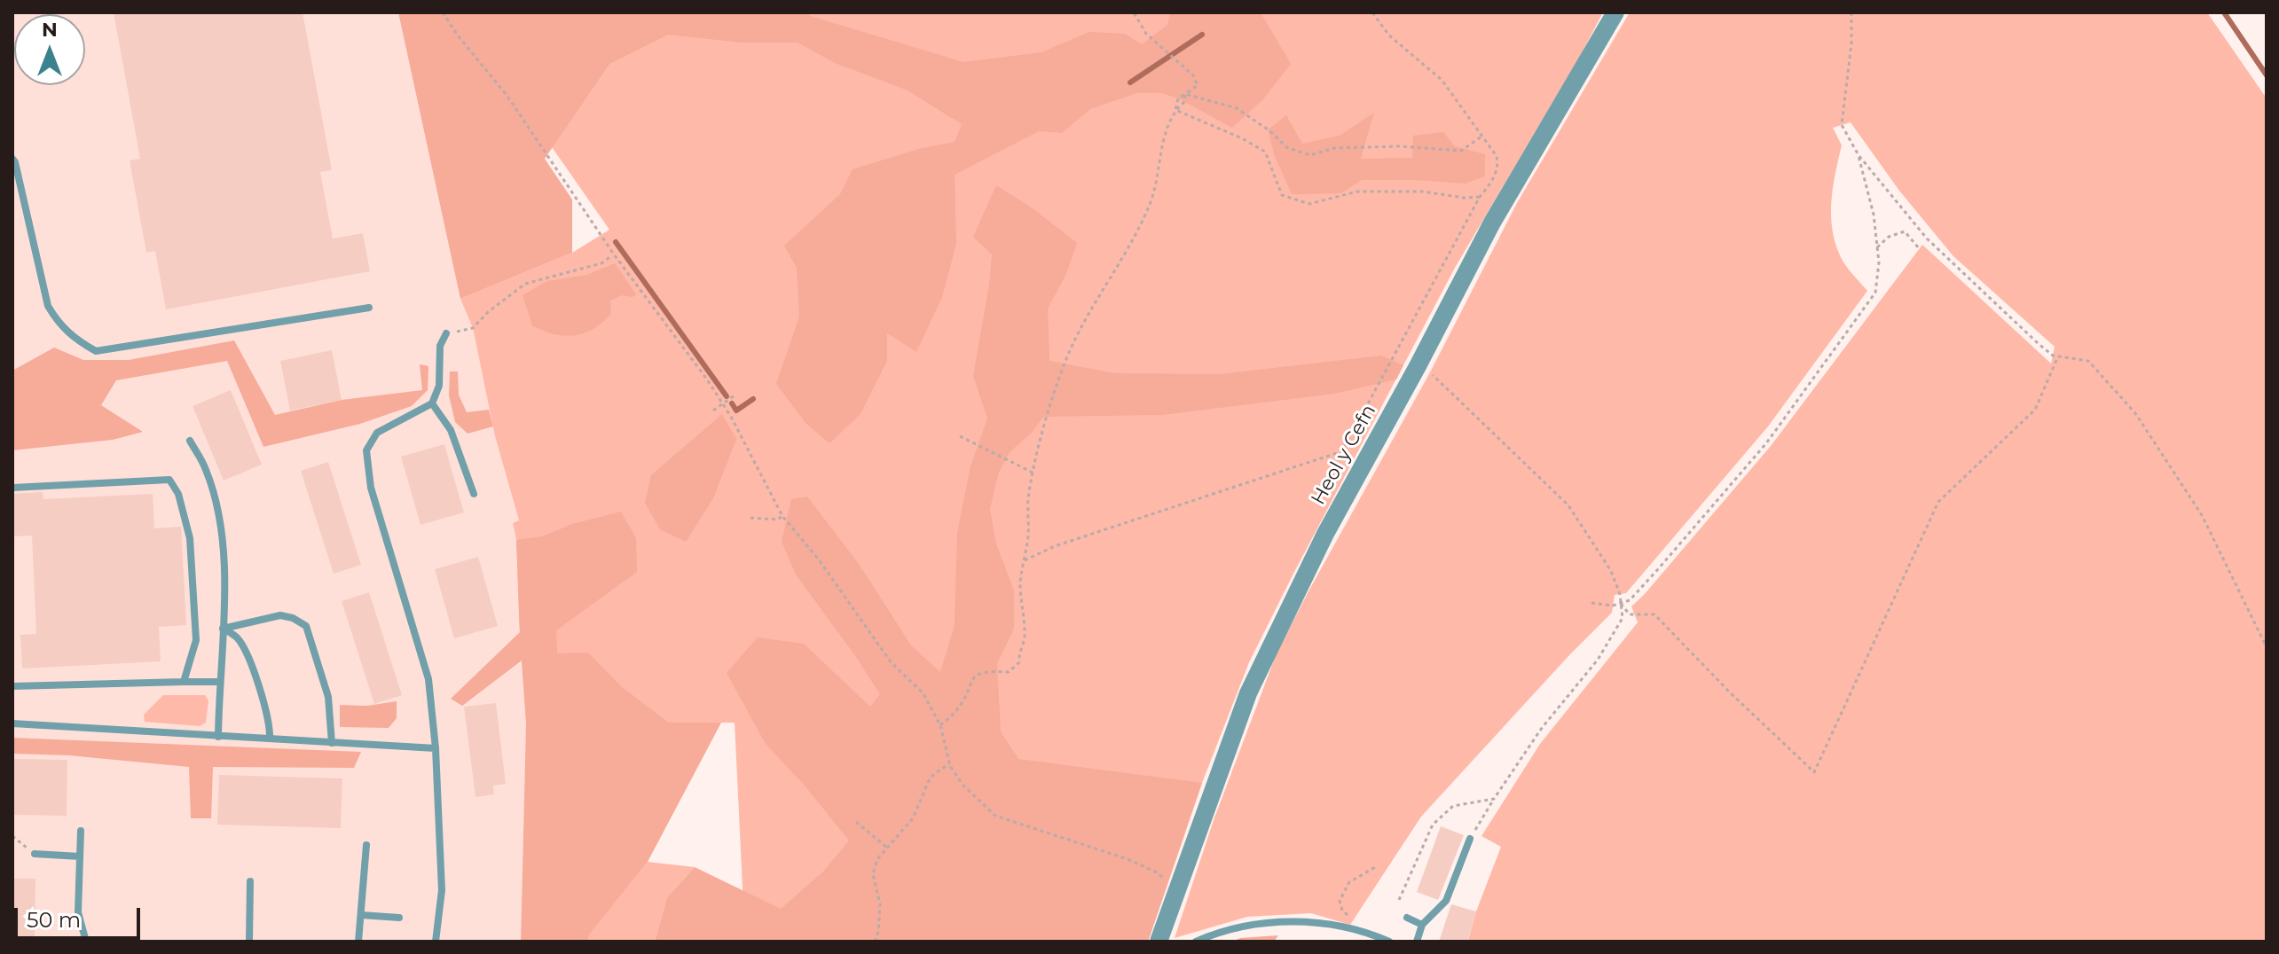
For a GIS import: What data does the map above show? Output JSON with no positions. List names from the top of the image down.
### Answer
{
  "streets": {
    "street": ["Heol y Cefn"]
  },
  "scale_bar": "50 m",
  "north": "top"
}
